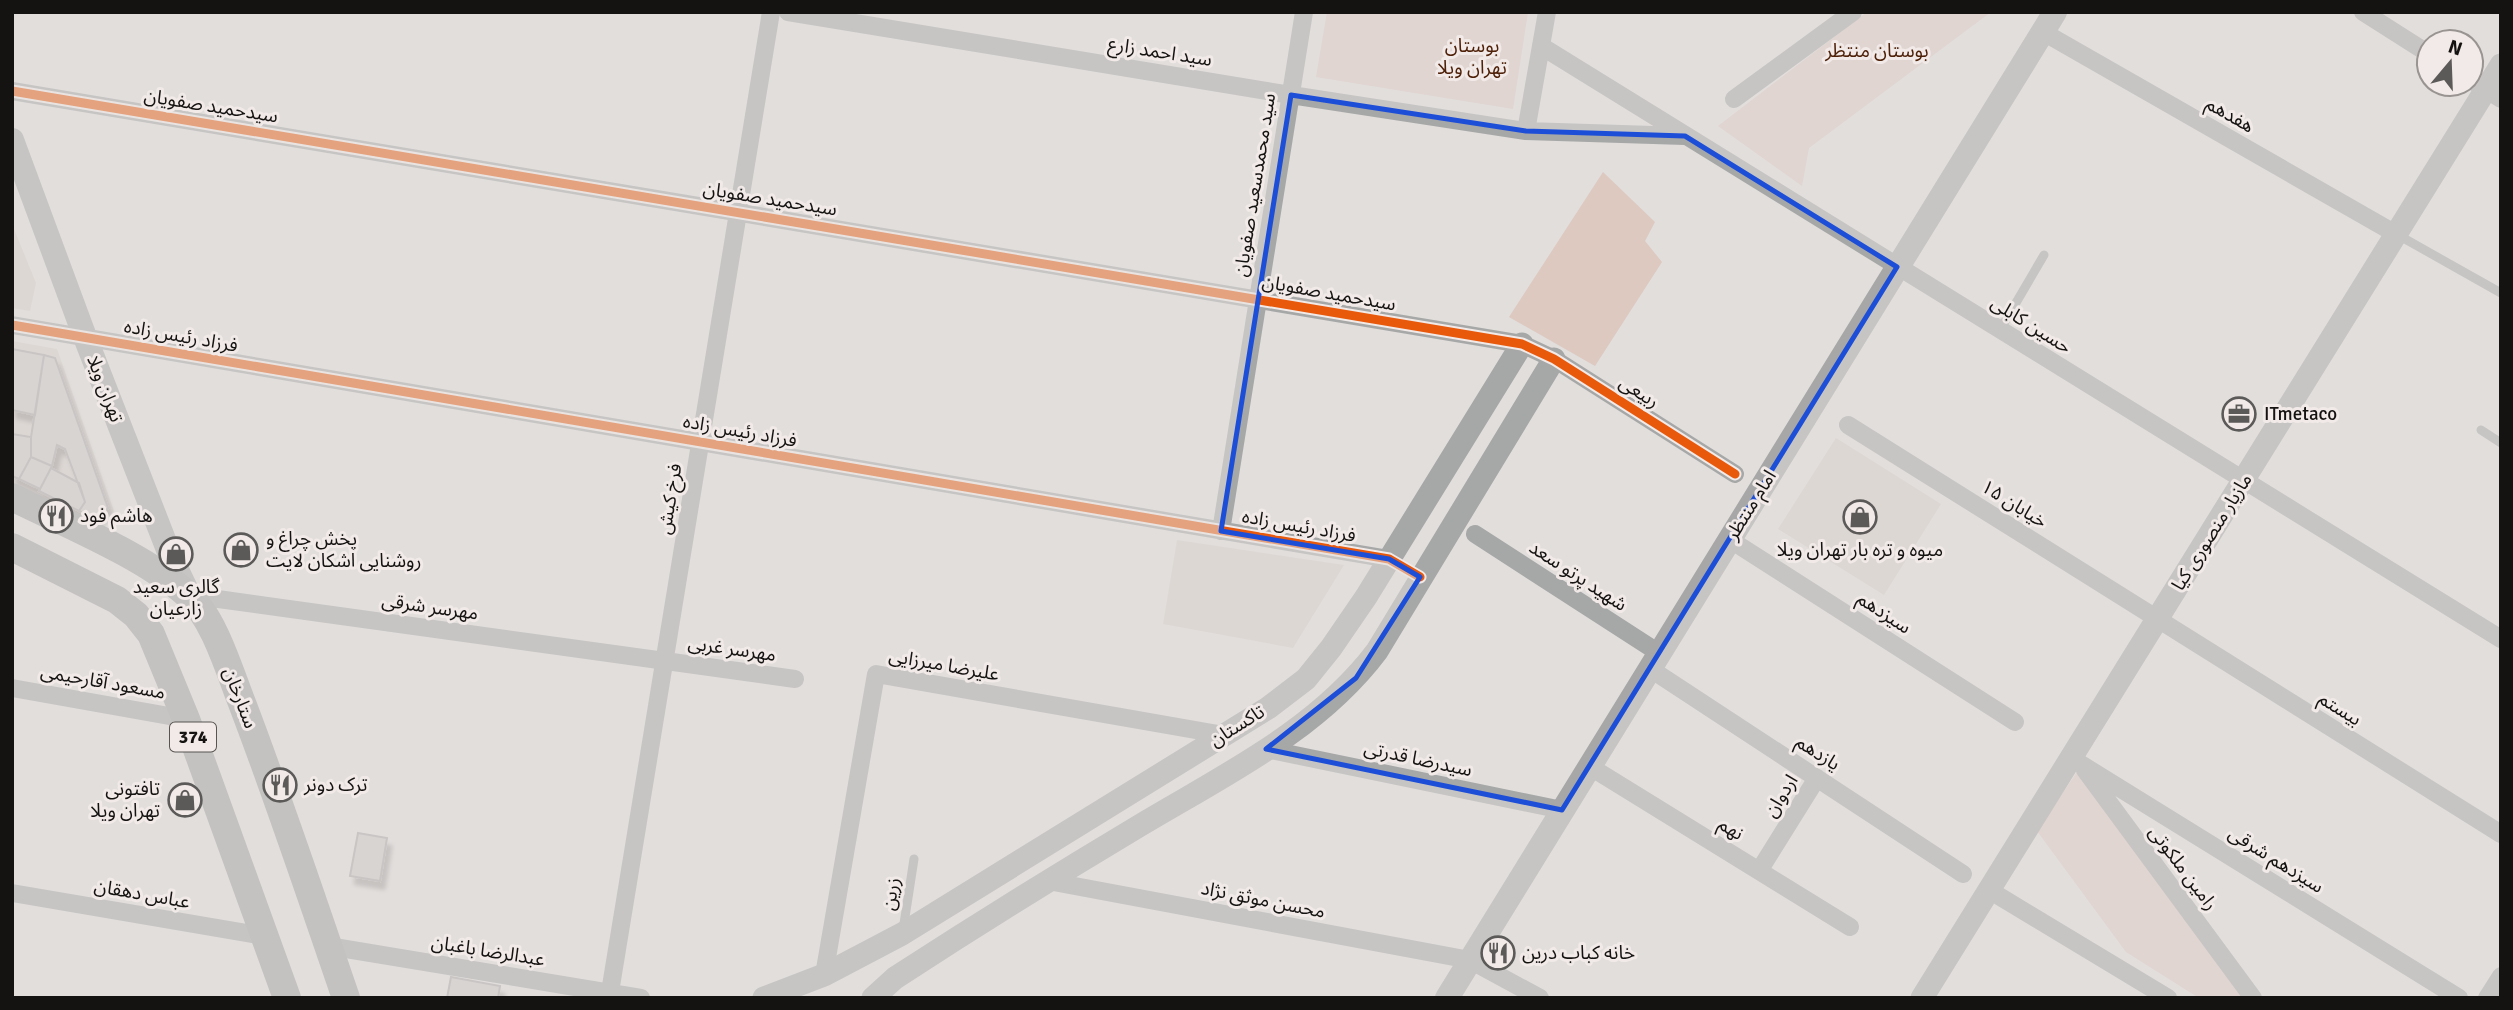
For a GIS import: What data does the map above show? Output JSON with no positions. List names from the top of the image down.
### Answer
{
  "streets": {
    "main road": [
      "تهران ویلا",
      "امام منتظر",
      "ستارخان",
      "374"
    ],
    "street": [
      "سید احمد زارع",
      "سیدحمید صفویان",
      "هفدهم",
      "سید محمدسعید صفویان",
      "حسین کابلی",
      "فرزاد رئیس زاده",
      "ربیعی",
      "فرخ کیش",
      "خیابان ۱۵",
      "مازیار منصوری کیا",
      "شهید پرتو سعد",
      "مهرسر شرقی",
      "سیزدهم",
      "مهرسر غربی",
      "علیرضا میرزایی",
      "مسعود آقارحیمی",
      "بیستم",
      "تاکستان",
      "یازدهم",
      "سیدرضا قدرتی",
      "اردوان",
      "نهم",
      "سیزدهم شرقی",
      "رامین ملکوتی",
      "عباس دهقان",
      "محسن موثق نژاد",
      "عبدالرضا باغبان"
    ],
    "lane": ["زرین"]
  },
  "crossings": [
    ["سید احمد زارع", "سید محمدسعید صفویان"],
    ["سید احمد زارع", "حسین کابلی"],
    ["سیدحمید صفویان", "سید محمدسعید صفویان"],
    ["سیدحمید صفویان", "ربیعی"],
    ["سیدحمید صفویان", "فرخ کیش"],
    ["سیدحمید صفویان", "تاکستان"],
    ["هفدهم", "امام منتظر"],
    ["هفدهم", "مازیار منصوری کیا"],
    ["سید محمدسعید صفویان", "فرزاد رئیس زاده"],
    ["حسین کابلی", "امام منتظر"],
    ["حسین کابلی", "مازیار منصوری کیا"],
    ["فرزاد رئیس زاده", "تهران ویلا"],
    ["فرزاد رئیس زاده", "فرخ کیش"],
    ["فرزاد رئیس زاده", "تاکستان"],
    ["تهران ویلا", "مهرسر شرقی"],
    ["تهران ویلا", "ستارخان"],
    ["ربیعی", "تاکستان"],
    ["فرخ کیش", "مهرسر شرقی"],
    ["فرخ کیش", "مهرسر غربی"],
    ["فرخ کیش", "عبدالرضا باغبان"],
    ["خیابان ۱۵", "مازیار منصوری کیا"],
    ["خیابان ۱۵", "بیستم"],
    ["امام منتظر", "شهید پرتو سعد"],
    ["امام منتظر", "سیزدهم"],
    ["امام منتظر", "یازدهم"],
    ["امام منتظر", "سیدرضا قدرتی"],
    ["امام منتظر", "نهم"],
    ["امام منتظر", "محسن موثق نژاد"],
    ["مازیار منصوری کیا", "بیستم"],
    ["مازیار منصوری کیا", "سیزدهم شرقی"],
    ["مازیار منصوری کیا", "رامین ملکوتی"],
    ["شهید پرتو سعد", "یازدهم"],
    ["مهرسر شرقی", "مهرسر غربی"],
    ["مهرسر شرقی", "ستارخان"],
    ["علیرضا میرزایی", "تاکستان"],
    ["مسعود آقارحیمی", "374"],
    ["ستارخان", "عبدالرضا باغبان"],
    ["تاکستان", "سیدرضا قدرتی"],
    ["تاکستان", "زرین"],
    ["تاکستان", "محسن موثق نژاد"],
    ["374", "عباس دهقان"],
    ["یازدهم", "اردوان"],
    ["اردوان", "نهم"],
    ["سیزدهم شرقی", "رامین ملکوتی"]
  ],
  "parks": ["بوستان تهران ویلا", "بوستان منتظر"],
  "places": {
    "office": ["ITmetaco"],
    "restaurant": ["هاشم فود", "ترک دونر", "خانه کباب درین"],
    "shop": [
      "میوه و تره بار تهران ویلا",
      "پخش چراغ و روشنایی اشکان لایت",
      "گالری سعید زارعیان",
      "تافتونی تهران ویلا"
    ]
  },
  "north": "top"
}
